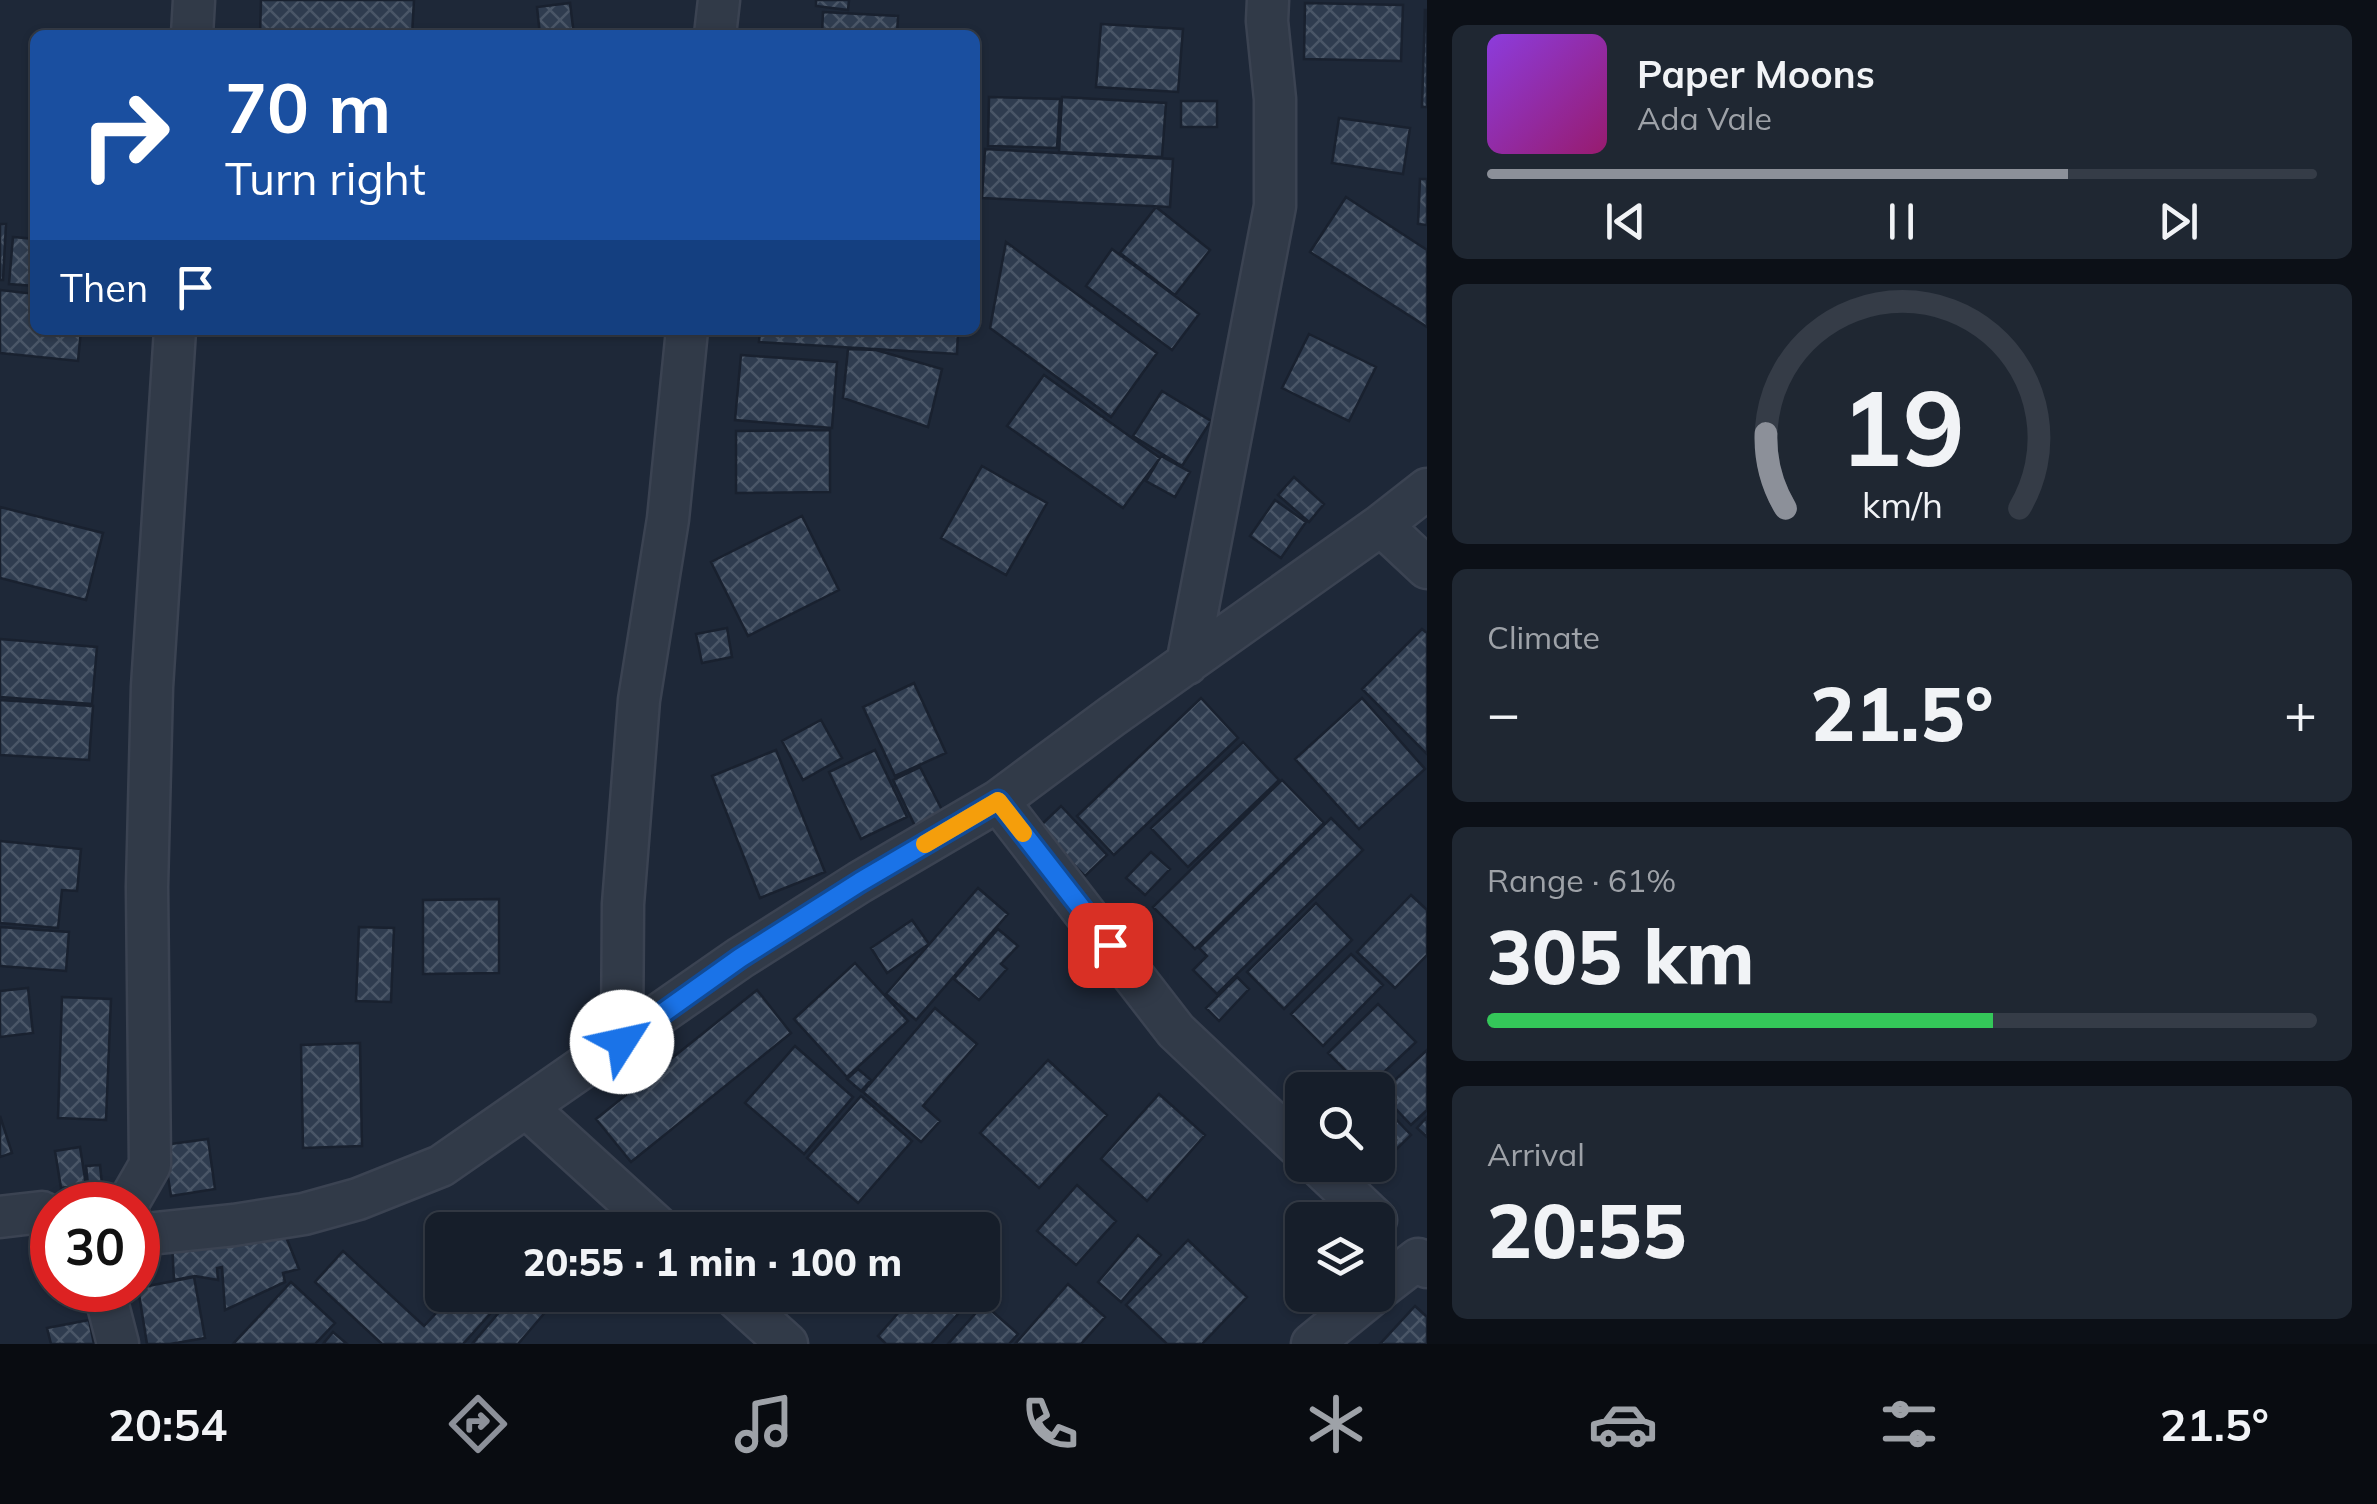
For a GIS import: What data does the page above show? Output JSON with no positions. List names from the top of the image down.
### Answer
{
  "page": {
    "turn": ["70 m", "Turn right"],
    "song": ["Paper Moons", "Ada Vale"],
    "then": "Then",
    "tile": [
      "Climate",
      ["Range · 61%", "305 km"],
      ["Arrival", "20:55"]
    ],
    "heat": ["−", "21.5°", "+"],
    "limit": "30",
    "trip": "20:55 · 1 min · 100 m",
    "tabs": ["20:54", "21.5°"],
    "gauge": ["19", "km/h"]
  }
}
